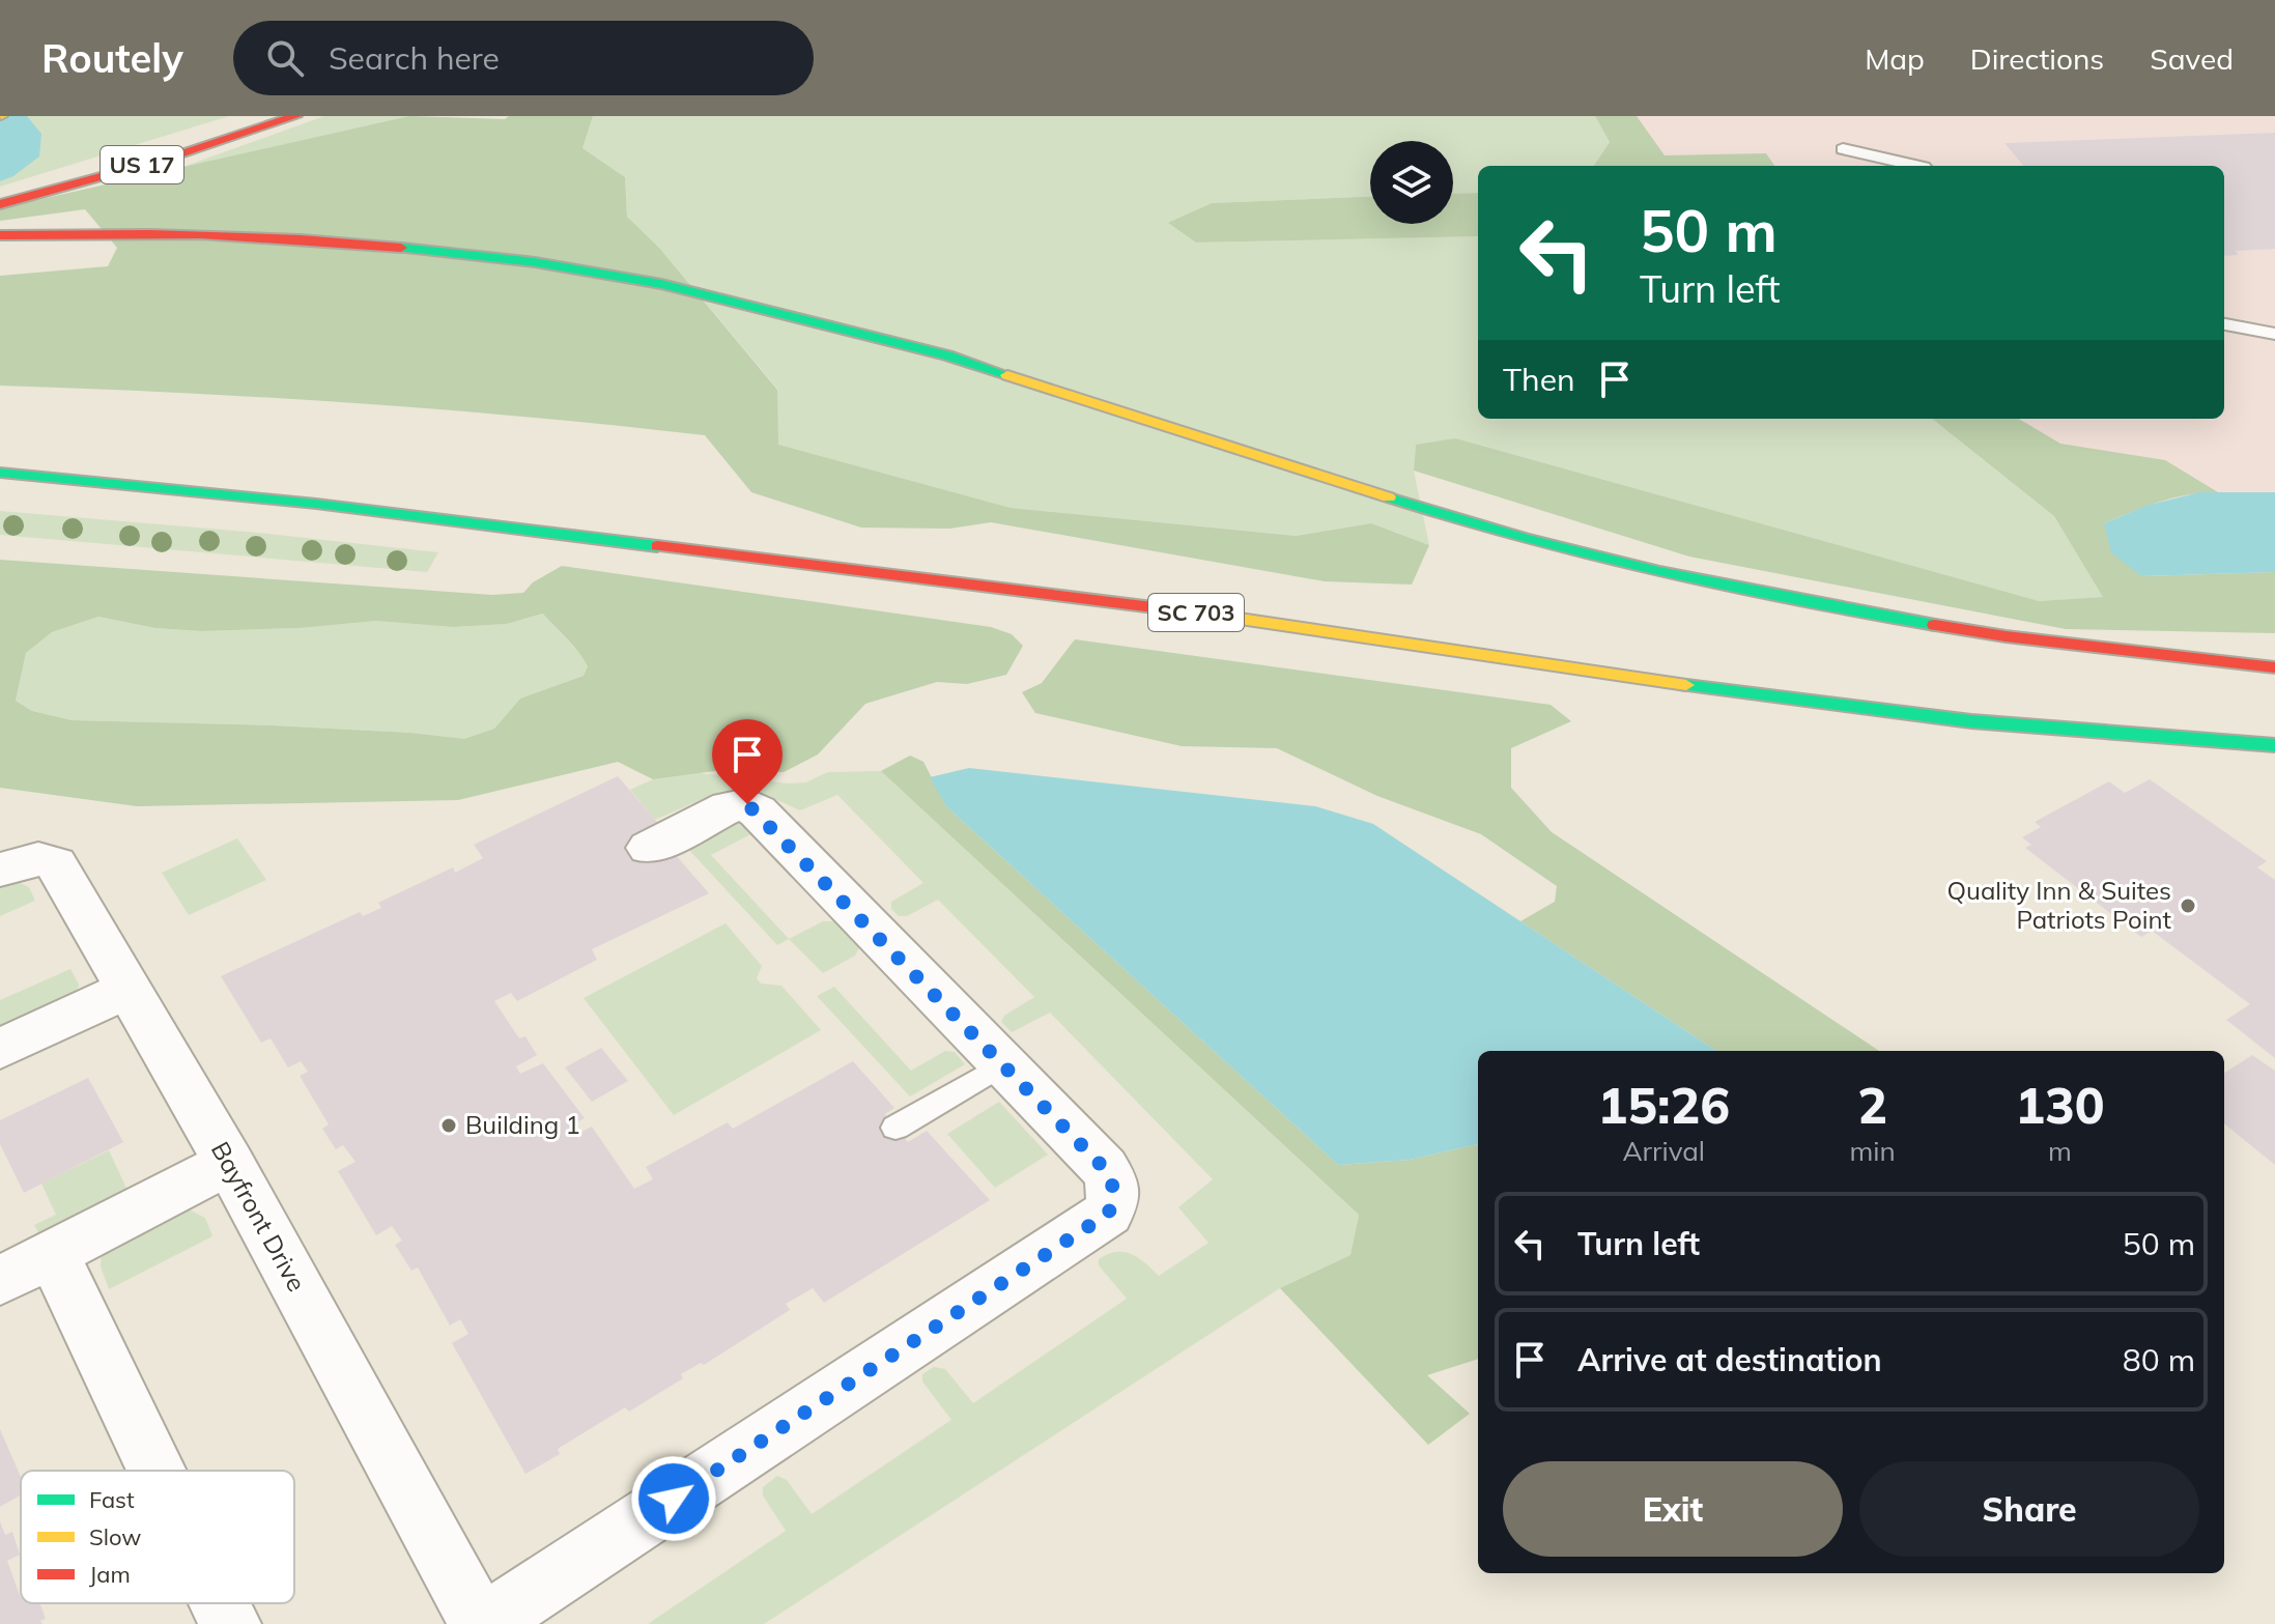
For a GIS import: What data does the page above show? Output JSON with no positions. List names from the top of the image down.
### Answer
{
  "streets": {
    "highway": ["US 17", "SC 703"],
    "street": ["Bayfront Drive"]
  },
  "places": ["Quality Inn & Suites Patriots Point", "Building 1"],
  "legend": ["Fast", "Slow", "Jam"],
  "page": {
    "header": "Routely",
    "search": "Search here",
    "nav": ["Map", "Directions", "Saved"],
    "turn": ["50 m", "Turn left"],
    "then": "Then",
    "eta": [
      "15:26",
      "Arrival",
      "2",
      "min",
      "130",
      "m"
    ],
    "list": [
      {
        "name": "Turn left",
        "value": "50 m"
      },
      {
        "name": "Arrive at destination",
        "value": "80 m"
      }
    ],
    "buttons": ["Exit", "Share"]
  }
}
